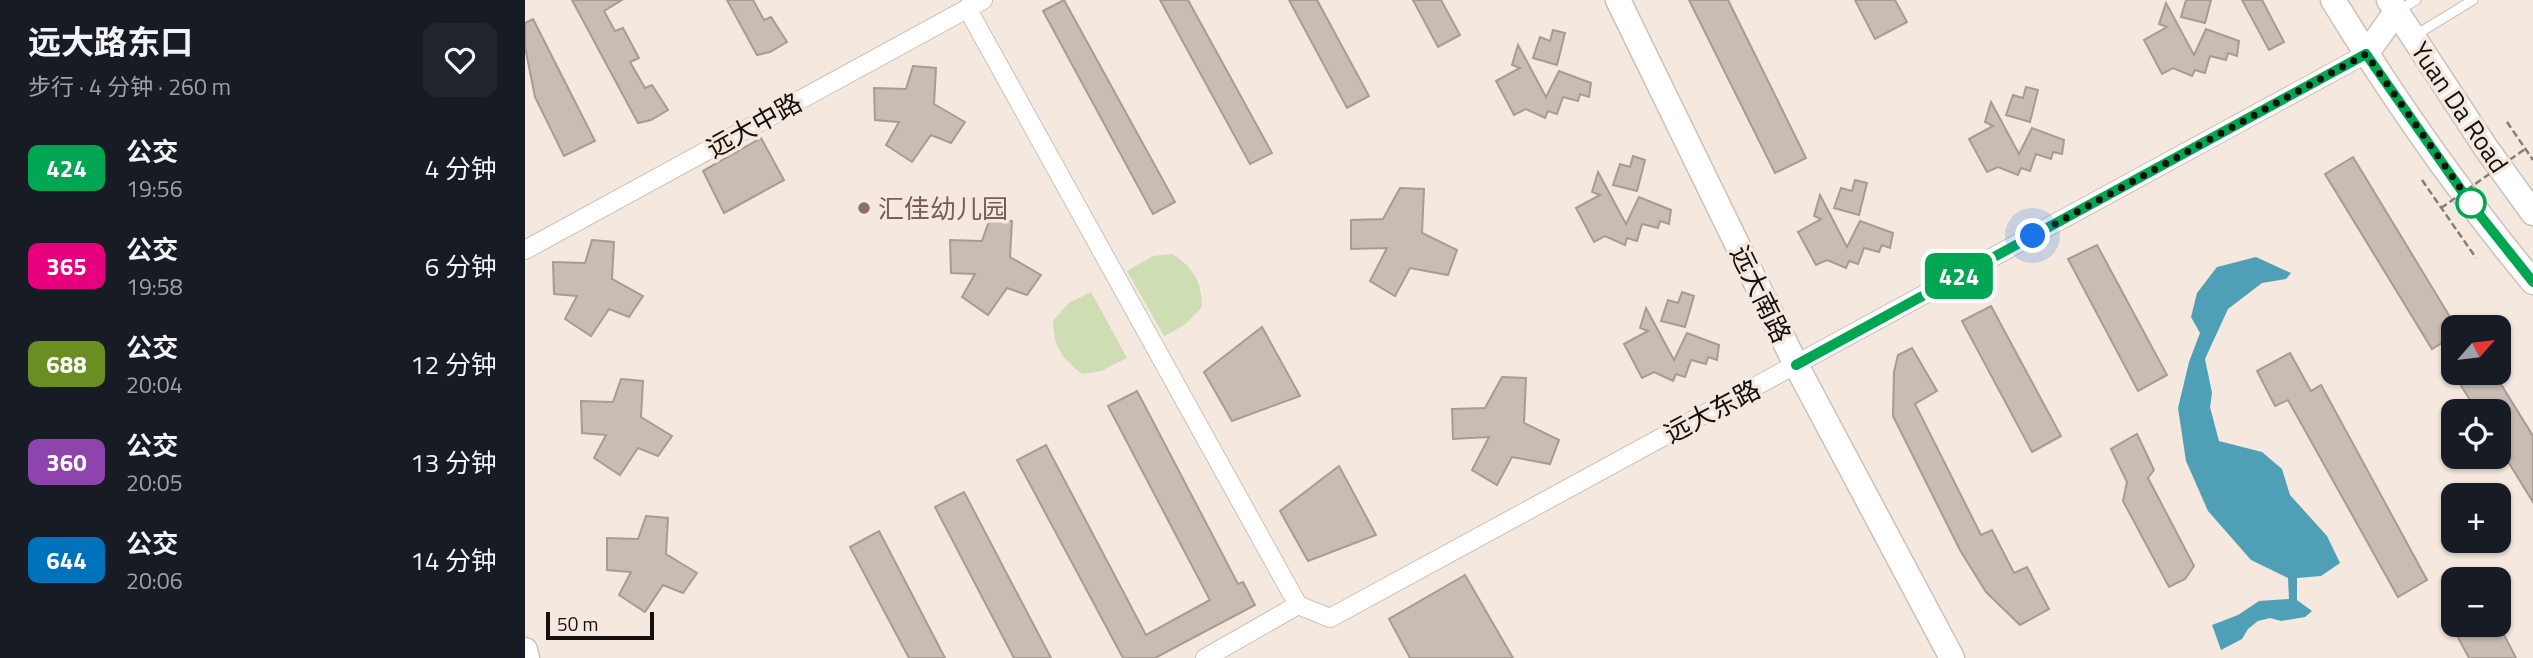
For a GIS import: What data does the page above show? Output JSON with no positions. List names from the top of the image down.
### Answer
{
  "streets": {
    "street": [
      "Yuan Da Road",
      "远大中路",
      "远大南路",
      "远大东路"
    ]
  },
  "crossings": [
    ["Yuan Da Road", "远大东路"],
    ["远大南路", "远大东路"]
  ],
  "places": ["汇佳幼儿园"],
  "lines": ["bus line 424"],
  "scale_bar": "50 m",
  "north": "top right",
  "page": {
    "heading": ["远大路东口", "步行 · 4 分钟 · 260 m"],
    "on_map": "424",
    "list": [
      {
        "mark": "424",
        "name": "公交",
        "note": "19:56",
        "value": "4 分钟"
      },
      {
        "mark": "365",
        "name": "公交",
        "note": "19:58",
        "value": "6 分钟"
      },
      {
        "mark": "688",
        "name": "公交",
        "note": "20:04",
        "value": "12 分钟"
      },
      {
        "mark": "360",
        "name": "公交",
        "note": "20:05",
        "value": "13 分钟"
      },
      {
        "mark": "644",
        "name": "公交",
        "note": "20:06",
        "value": "14 分钟"
      }
    ],
    "map_buttons": ["+", "−"],
    "scale": "50 m"
  }
}
